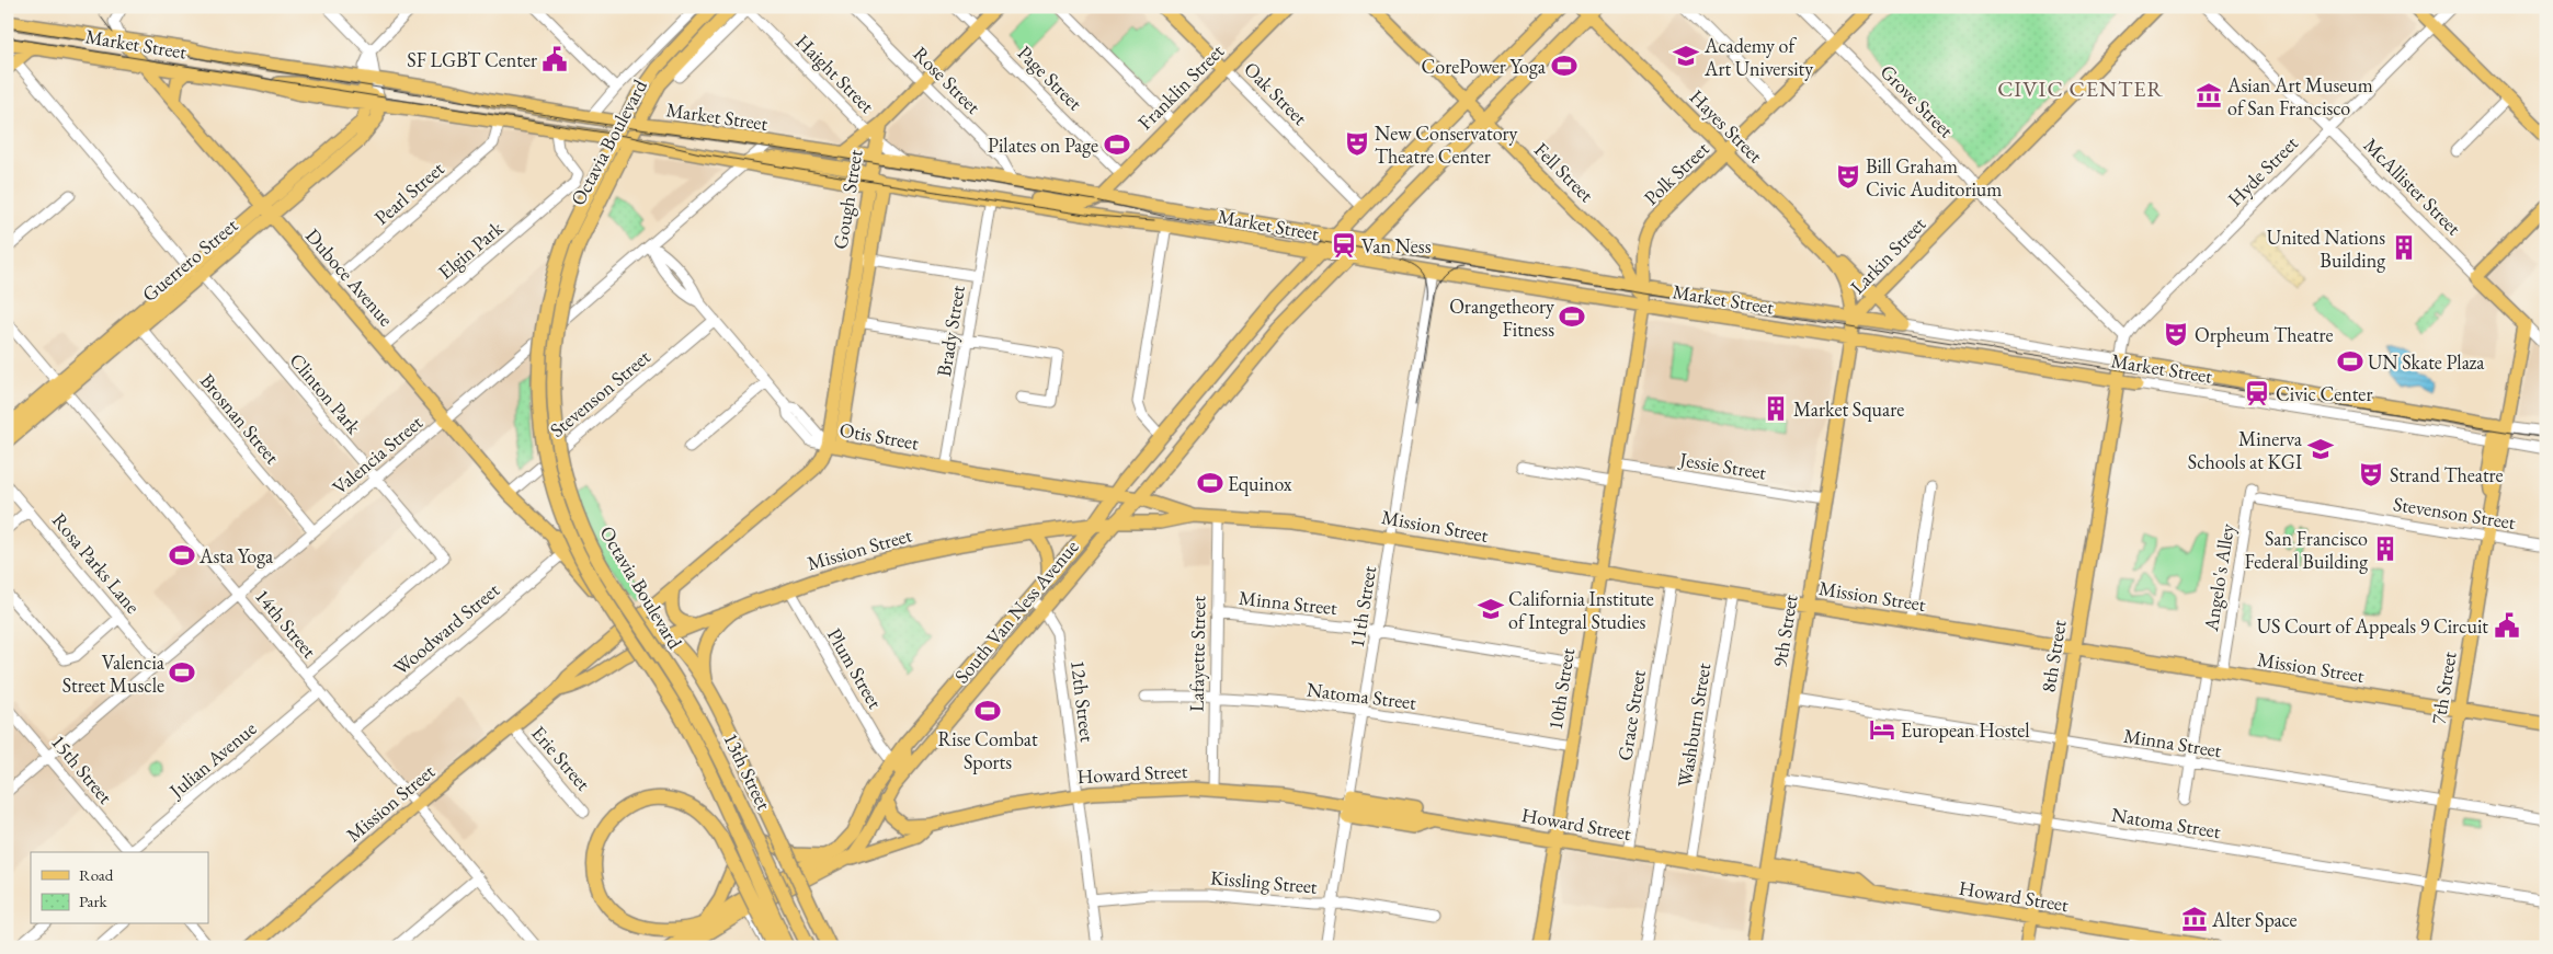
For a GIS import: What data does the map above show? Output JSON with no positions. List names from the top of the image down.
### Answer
{
  "streets": {
    "highway": ["Octavia Boulevard", "Mission Street", "South Van Ness Avenue"],
    "main road": [
      "Market Street",
      "Franklin Street",
      "Oak Street",
      "Hayes Street",
      "Fell Street",
      "Polk Street",
      "McAllister Street",
      "Gough Street",
      "Larkin Street",
      "Guerrero Street",
      "Duboce Avenue",
      "Otis Street",
      "9th Street",
      "8th Street",
      "7th Street",
      "10th Street",
      "13th Street",
      "Howard Street"
    ],
    "street": [
      "Haight Street",
      "Page Street",
      "Rose Street",
      "Grove Street",
      "Hyde Street",
      "Pearl Street",
      "Elgin Park",
      "Brady Street",
      "Clinton Park",
      "Stevenson Street",
      "Brosnan Street",
      "Valencia Street",
      "Jessie Street",
      "Rosa Parks Lane",
      "Angelo's Alley",
      "Minna Street",
      "11th Street",
      "14th Street",
      "Woodward Street",
      "Lafayette Street",
      "Plum Street",
      "Natoma Street",
      "12th Street",
      "Grace Street",
      "Washburn Street",
      "Erie Street",
      "Julian Avenue",
      "15th Street",
      "Kissling Street"
    ]
  },
  "crossings": [
    ["Market Street", "Haight Street"],
    ["Market Street", "Rose Street"],
    ["Market Street", "Franklin Street"],
    ["Market Street", "Octavia Boulevard"],
    ["Market Street", "Hyde Street"],
    ["Market Street", "Fell Street"],
    ["Market Street", "Polk Street"],
    ["Market Street", "Pearl Street"],
    ["Market Street", "Gough Street"],
    ["Market Street", "Elgin Park"],
    ["Market Street", "Larkin Street"],
    ["Market Street", "Guerrero Street"],
    ["Market Street", "Duboce Avenue"],
    ["Market Street", "Brady Street"],
    ["Market Street", "Valencia Street"],
    ["Market Street", "11th Street"],
    ["Market Street", "South Van Ness Avenue"],
    ["Market Street", "9th Street"],
    ["Market Street", "8th Street"],
    ["Market Street", "7th Street"],
    ["Market Street", "10th Street"],
    ["Haight Street", "Gough Street"],
    ["Page Street", "Franklin Street"],
    ["Page Street", "Gough Street"],
    ["Rose Street", "Gough Street"],
    ["Franklin Street", "Oak Street"],
    ["Oak Street", "South Van Ness Avenue"],
    ["Grove Street", "Hyde Street"],
    ["Grove Street", "Polk Street"],
    ["Grove Street", "Larkin Street"],
    ["Hayes Street", "Polk Street"],
    ["Hayes Street", "South Van Ness Avenue"],
    ["Octavia Boulevard", "13th Street"],
    ["Hyde Street", "McAllister Street"],
    ["Hyde Street", "8th Street"],
    ["Fell Street", "Polk Street"],
    ["Fell Street", "South Van Ness Avenue"],
    ["Polk Street", "10th Street"],
    ["McAllister Street", "7th Street"],
    ["Pearl Street", "Duboce Avenue"],
    ["Gough Street", "Otis Street"],
    ["Elgin Park", "Duboce Avenue"],
    ["Larkin Street", "9th Street"],
    ["Guerrero Street", "Duboce Avenue"],
    ["Guerrero Street", "Clinton Park"],
    ["Guerrero Street", "Brosnan Street"],
    ["Guerrero Street", "14th Street"],
    ["Duboce Avenue", "Stevenson Street"],
    ["Duboce Avenue", "Otis Street"],
    ["Duboce Avenue", "Valencia Street"],
    ["Duboce Avenue", "Mission Street"],
    ["Duboce Avenue", "Woodward Street"],
    ["Duboce Avenue", "13th Street"],
    ["Brady Street", "Otis Street"],
    ["Clinton Park", "Valencia Street"],
    ["Clinton Park", "14th Street"],
    ["Stevenson Street", "7th Street"],
    ["Brosnan Street", "Valencia Street"],
    ["Otis Street", "Mission Street"],
    ["Otis Street", "South Van Ness Avenue"],
    ["Valencia Street", "Rosa Parks Lane"],
    ["Valencia Street", "14th Street"],
    ["Valencia Street", "15th Street"],
    ["Jessie Street", "9th Street"],
    ["Jessie Street", "10th Street"],
    ["Mission Street", "Angelo's Alley"],
    ["Mission Street", "11th Street"],
    ["Mission Street", "South Van Ness Avenue"],
    ["Mission Street", "14th Street"],
    ["Mission Street", "9th Street"],
    ["Mission Street", "Lafayette Street"],
    ["Mission Street", "8th Street"],
    ["Mission Street", "Plum Street"],
    ["Mission Street", "7th Street"],
    ["Mission Street", "10th Street"],
    ["Mission Street", "Grace Street"],
    ["Mission Street", "Washburn Street"],
    ["Mission Street", "Erie Street"],
    ["Mission Street", "13th Street"],
    ["Minna Street", "11th Street"],
    ["Minna Street", "9th Street"],
    ["Minna Street", "Lafayette Street"],
    ["Minna Street", "8th Street"],
    ["Minna Street", "7th Street"],
    ["Minna Street", "10th Street"],
    ["11th Street", "Natoma Street"],
    ["11th Street", "Howard Street"],
    ["11th Street", "Kissling Street"],
    ["South Van Ness Avenue", "Plum Street"],
    ["South Van Ness Avenue", "12th Street"],
    ["South Van Ness Avenue", "13th Street"],
    ["South Van Ness Avenue", "Howard Street"],
    ["14th Street", "Woodward Street"],
    ["14th Street", "Julian Avenue"],
    ["9th Street", "Natoma Street"],
    ["9th Street", "Howard Street"],
    ["Lafayette Street", "Natoma Street"],
    ["Lafayette Street", "Howard Street"],
    ["8th Street", "Natoma Street"],
    ["8th Street", "Howard Street"],
    ["7th Street", "Natoma Street"],
    ["10th Street", "Natoma Street"],
    ["10th Street", "Howard Street"],
    ["12th Street", "Howard Street"],
    ["12th Street", "Kissling Street"],
    ["Grace Street", "Howard Street"],
    ["Washburn Street", "Howard Street"]
  ],
  "districts": ["CIVIC CENTER"],
  "places": {
    "school or university": ["Academy of Art University", "Minerva Schools at KGI", "California Institute of Integral Studies"],
    "public building": ["SF LGBT Center", "US Court of Appeals 9 Circuit"],
    "sports": [
      "CorePower Yoga",
      "Pilates on Page",
      "Orangetheory Fitness",
      "UN Skate Plaza",
      "Equinox",
      "Asta Yoga",
      "Valencia Street Muscle",
      "Rise Combat Sports"
    ],
    "museum": ["Asian Art Museum of San Francisco", "Alter Space"],
    "theatre": [
      "New Conservatory Theatre Center",
      "Bill Graham Civic Auditorium",
      "Orpheum Theatre",
      "Strand Theatre"
    ],
    "station": ["Van Ness", "Civic Center"],
    "building": ["United Nations Building", "Market Square", "San Francisco Federal Building"],
    "hotel": ["European Hostel"]
  },
  "legend": ["Road", "Park"]
}
